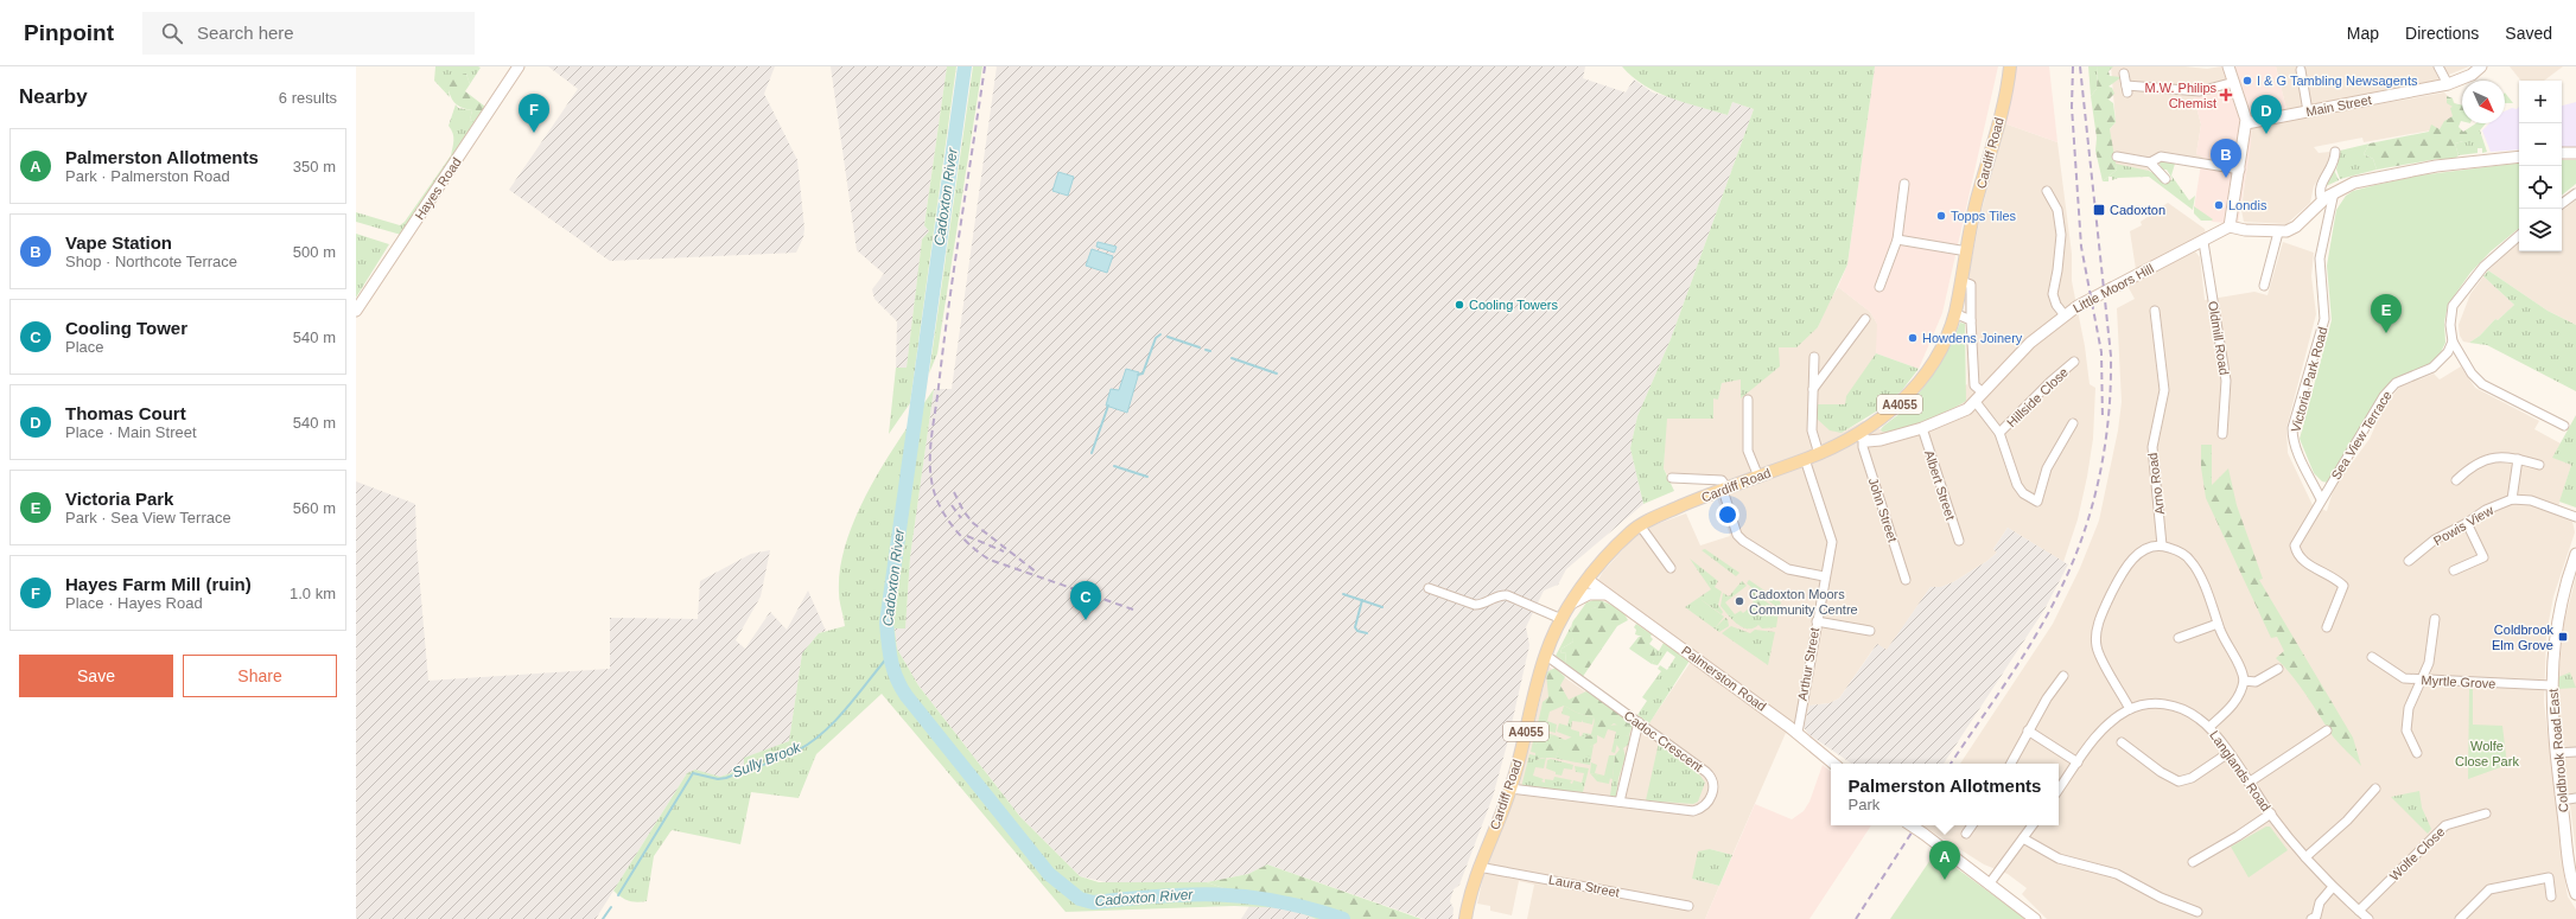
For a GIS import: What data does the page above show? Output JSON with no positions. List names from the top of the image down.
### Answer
{
  "streets": {
    "main road": ["Cardiff Road", "A4055"],
    "street": [
      "Main Street",
      "Hayes Road",
      "Little Moors Hill",
      "Oldmill Road",
      "Victoria Park Road",
      "Hillside Close",
      "Sea View Terrace",
      "Arno Road",
      "Albert Street",
      "John Street",
      "Powis View",
      "Arthur Street",
      "Palmerston Road",
      "Myrtle Grove",
      "Cadoc Crescent",
      "Coldbrook Road East",
      "Langlands Road",
      "Wolfe Close",
      "Laura Street"
    ]
  },
  "crossings": [
    ["Cardiff Road", "Little Moors Hill"],
    ["Cardiff Road", "John Street"],
    ["Cardiff Road", "Arthur Street"],
    ["Cardiff Road", "Palmerston Road"],
    ["Cardiff Road", "Cadoc Crescent"],
    ["Cardiff Road", "Laura Street"],
    ["Little Moors Hill", "Oldmill Road"],
    ["Little Moors Hill", "Hillside Close"],
    ["Little Moors Hill", "Albert Street"],
    ["Little Moors Hill", "John Street"],
    ["Victoria Park Road", "Sea View Terrace"],
    ["Arthur Street", "Palmerston Road"],
    ["Myrtle Grove", "Coldbrook Road East"],
    ["Langlands Road", "Wolfe Close"]
  ],
  "water": ["Cadoxton River", "Sully Brook"],
  "parks": ["Wolfe Close Park"],
  "places": {
    "other": [
      "I & G Tambling Newsagents",
      "Londis",
      "Topps Tiles",
      "Cooling Towers",
      "Howdens Joinery",
      "Cadoxton Moors Community Centre"
    ],
    "health": ["M.W. Philips Chemist"],
    "transit": ["Cadoxton", "Coldbrook Elm Grove"]
  },
  "north": "bottom right",
  "page": {
    "header": "Pinpoint",
    "search": "Search here",
    "nav": ["Map", "Directions", "Saved"],
    "heading": ["Nearby", "6 results"],
    "map_buttons": ["+", "−"],
    "pins": [
      "F",
      "D",
      "B",
      "E",
      "C",
      "A"
    ],
    "list": [
      {
        "mark": "A",
        "name": "Palmerston Allotments",
        "note": "Park · Palmerston Road",
        "value": "350 m"
      },
      {
        "mark": "B",
        "name": "Vape Station",
        "note": "Shop · Northcote Terrace",
        "value": "500 m"
      },
      {
        "mark": "C",
        "name": "Cooling Tower",
        "note": "Place",
        "value": "540 m"
      },
      {
        "mark": "D",
        "name": "Thomas Court",
        "note": "Place · Main Street",
        "value": "540 m"
      },
      {
        "mark": "E",
        "name": "Victoria Park",
        "note": "Park · Sea View Terrace",
        "value": "560 m"
      },
      {
        "mark": "F",
        "name": "Hayes Farm Mill (ruin)",
        "note": "Place · Hayes Road",
        "value": "1.0 km"
      }
    ],
    "buttons": ["Save", "Share"],
    "popup": ["Palmerston Allotments", "Park"]
  }
}
